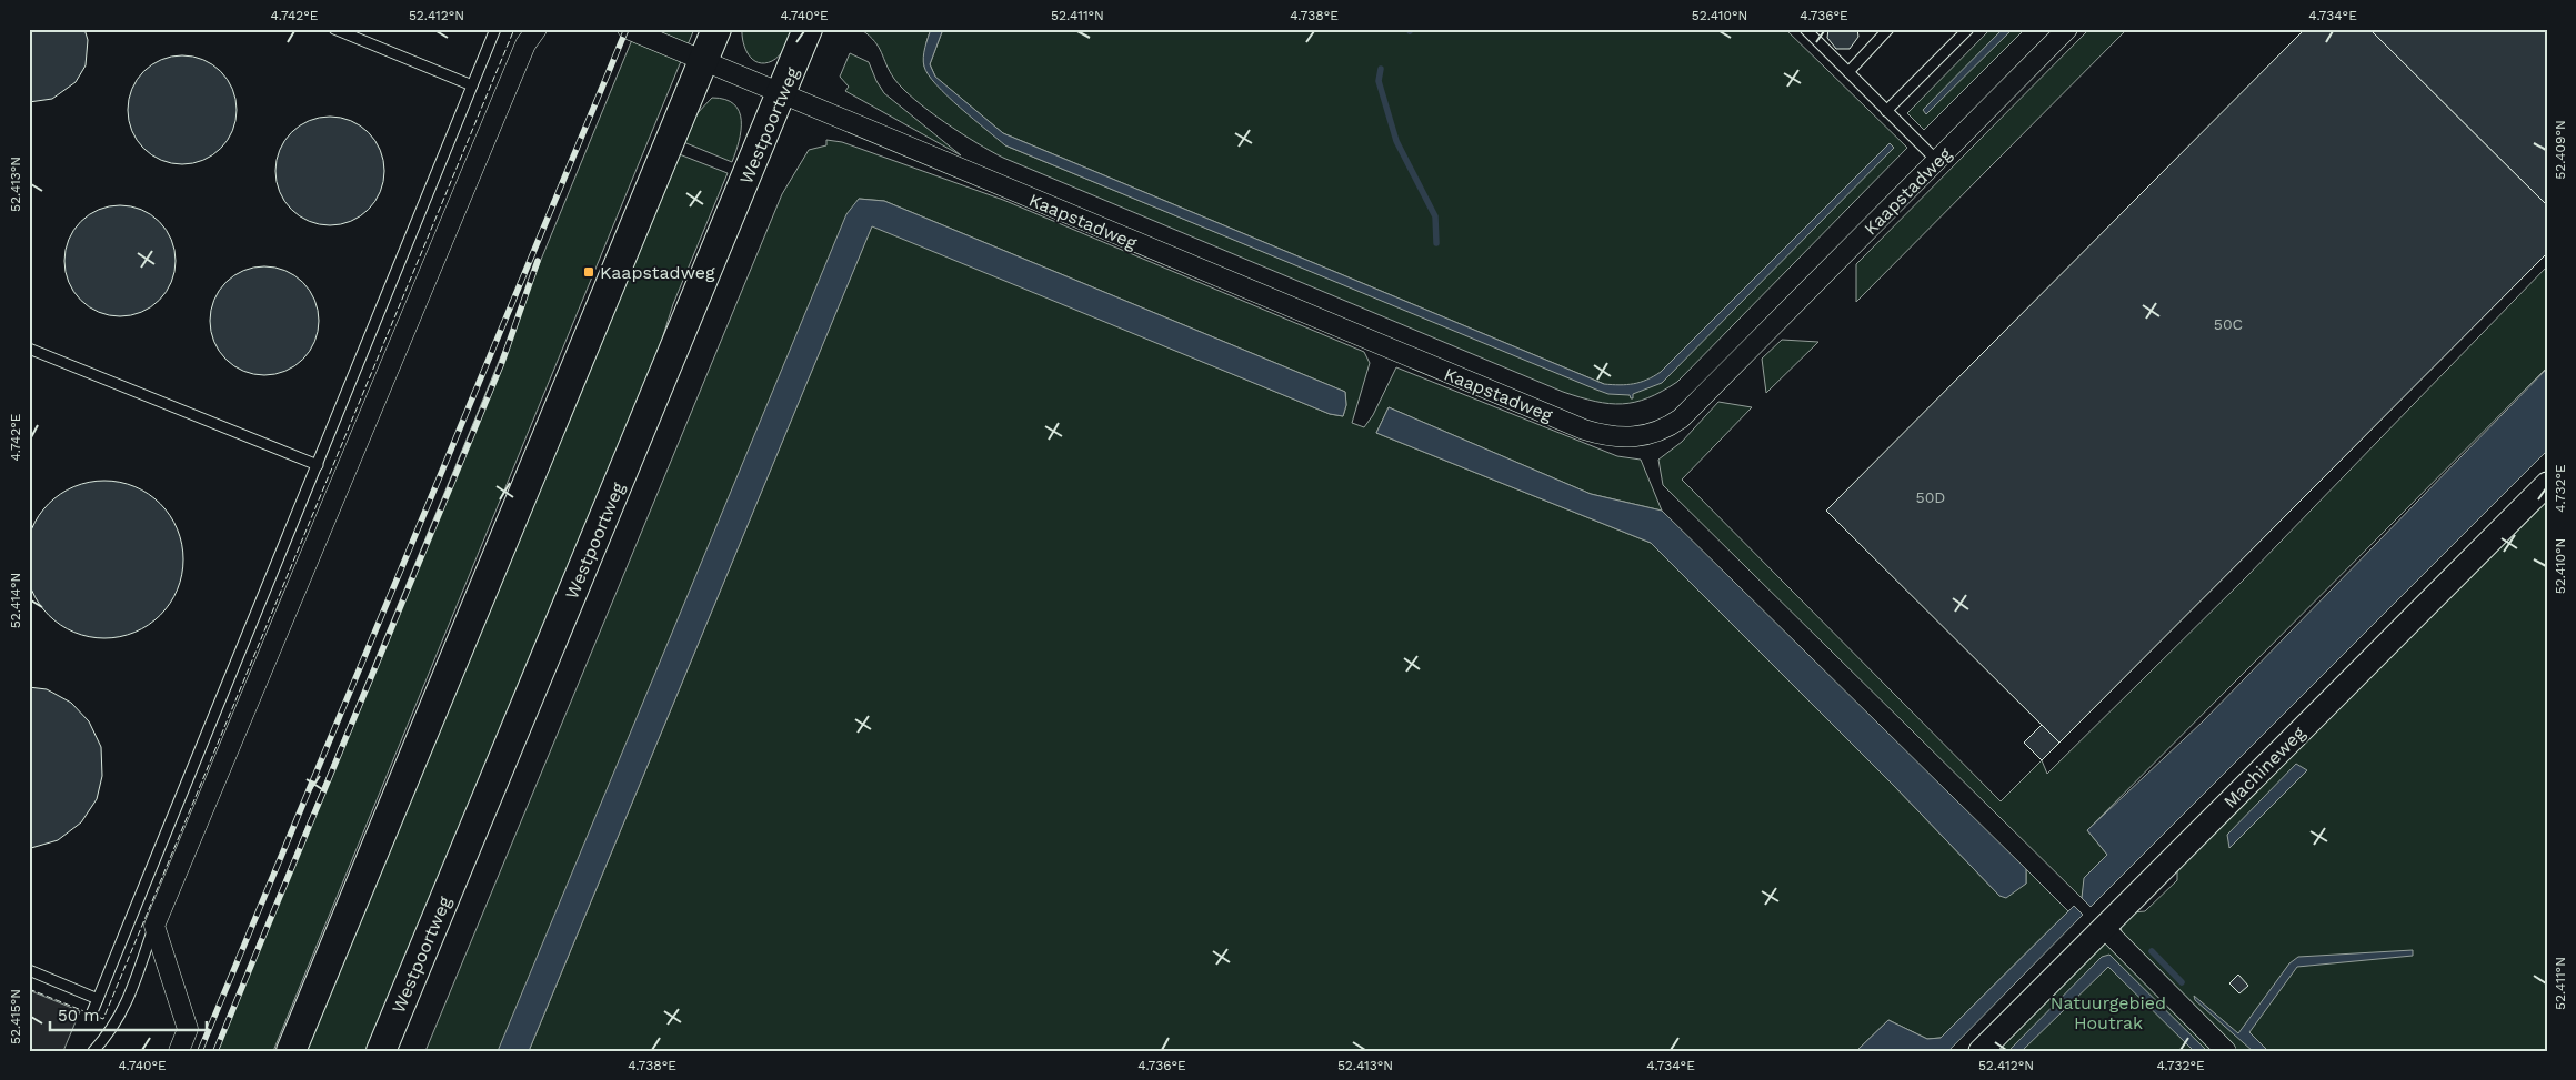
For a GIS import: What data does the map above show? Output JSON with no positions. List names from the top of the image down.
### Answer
{
  "streets": {
    "main road": ["Westpoortweg"],
    "street": ["Kaapstadweg", "Machineweg"]
  },
  "crossings": [
    ["Westpoortweg", "Kaapstadweg"]
  ],
  "parks": ["Natuurgebied Houtrak"],
  "places": {
    "transit": ["Kaapstadweg"]
  },
  "house_numbers": ["50C", "50D"],
  "scale_bar": "50 m",
  "coordinates": [
    "4.742°E",
    "52.412°N",
    "4.740°E",
    "52.411°N",
    "4.738°E",
    "52.410°N",
    "4.736°E",
    "4.734°E",
    "52.409°N",
    "52.413°N",
    "4.732°E",
    "52.414°N",
    "52.415°N"
  ]
}
